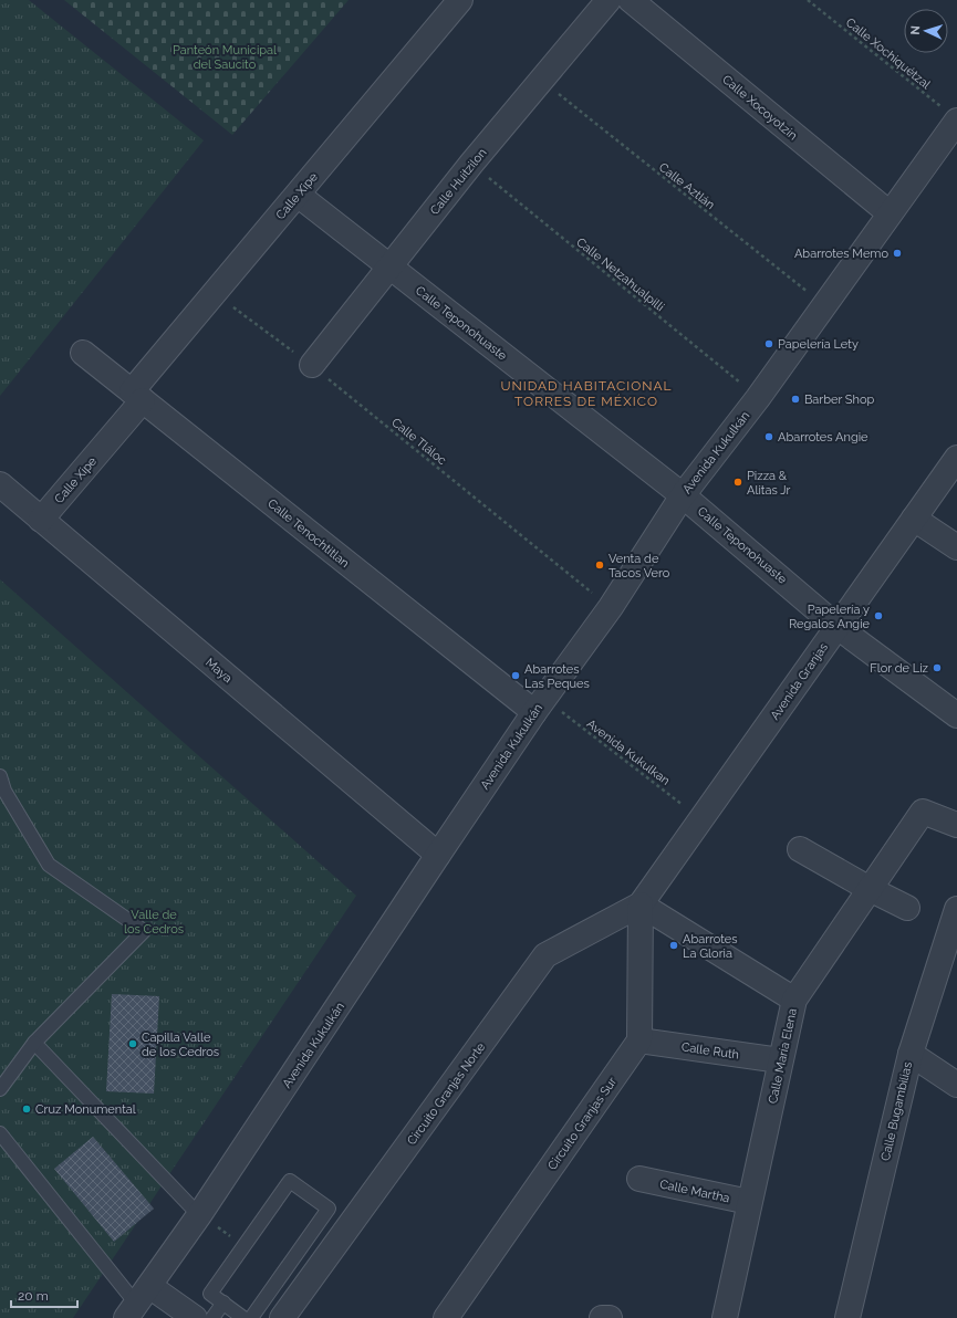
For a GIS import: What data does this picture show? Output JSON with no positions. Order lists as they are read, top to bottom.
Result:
{
  "streets": {
    "street": [
      "Calle Xocoyotzin",
      "Calle Huitzilon",
      "Calle Xipe",
      "Calle Teponohuaste",
      "Avenida Kukulkán",
      "Calle Tenochtitlan",
      "Maya",
      "Avenida Granjas",
      "Calle Ruth",
      "Calle María Elena",
      "Circuito Granjas Norte",
      "Calle Bugambilias",
      "Circuito Granjas Sur",
      "Calle Martha"
    ],
    "path": [
      "Calle Xochiquétzal",
      "Calle Aztlán",
      "Calle Netzahualpilli",
      "Calle Tláloc",
      "Avenida Kukulkan"
    ]
  },
  "crossings": [
    ["Calle Xochiquétzal", "Avenida Kukulkán"],
    ["Calle Xocoyotzin", "Avenida Kukulkán"],
    ["Calle Huitzilon", "Calle Aztlán"],
    ["Calle Huitzilon", "Calle Netzahualpilli"],
    ["Calle Huitzilon", "Calle Teponohuaste"],
    ["Calle Huitzilon", "Calle Tláloc"],
    ["Calle Aztlán", "Avenida Kukulkán"],
    ["Calle Xipe", "Calle Teponohuaste"],
    ["Calle Xipe", "Calle Tláloc"],
    ["Calle Xipe", "Calle Tenochtitlan"],
    ["Calle Xipe", "Maya"],
    ["Calle Netzahualpilli", "Avenida Kukulkán"],
    ["Calle Teponohuaste", "Avenida Kukulkán"],
    ["Calle Teponohuaste", "Avenida Granjas"],
    ["Calle Tláloc", "Avenida Kukulkán"],
    ["Avenida Kukulkán", "Calle Tenochtitlan"],
    ["Avenida Kukulkán", "Maya"],
    ["Avenida Kukulkán", "Avenida Kukulkan"],
    ["Calle Tenochtitlan", "Avenida Kukulkan"],
    ["Avenida Granjas", "Avenida Kukulkan"],
    ["Avenida Granjas", "Circuito Granjas Norte"],
    ["Calle Ruth", "Calle María Elena"],
    ["Calle Ruth", "Circuito Granjas Sur"],
    ["Calle María Elena", "Calle Martha"]
  ],
  "districts": ["UNIDAD HABITACIONAL TORRES DE MÉXICO"],
  "parks": ["Panteón Municipal del Saucito", "Valle de los Cedros"],
  "places": [
    "Abarrotes Memo",
    "Papelería Lety",
    "Barber Shop",
    "Abarrotes Angie",
    "Pizza & Alitas Jr",
    "Venta de Tacos Vero",
    "Papelería y Regalos Angie",
    "Flor de Liz",
    "Abarrotes Las Peques",
    "Abarrotes La Gloria",
    "Capilla Valle de los Cedros",
    "Cruz Monumental"
  ],
  "scale_bar": "20 m",
  "north": "left"
}
